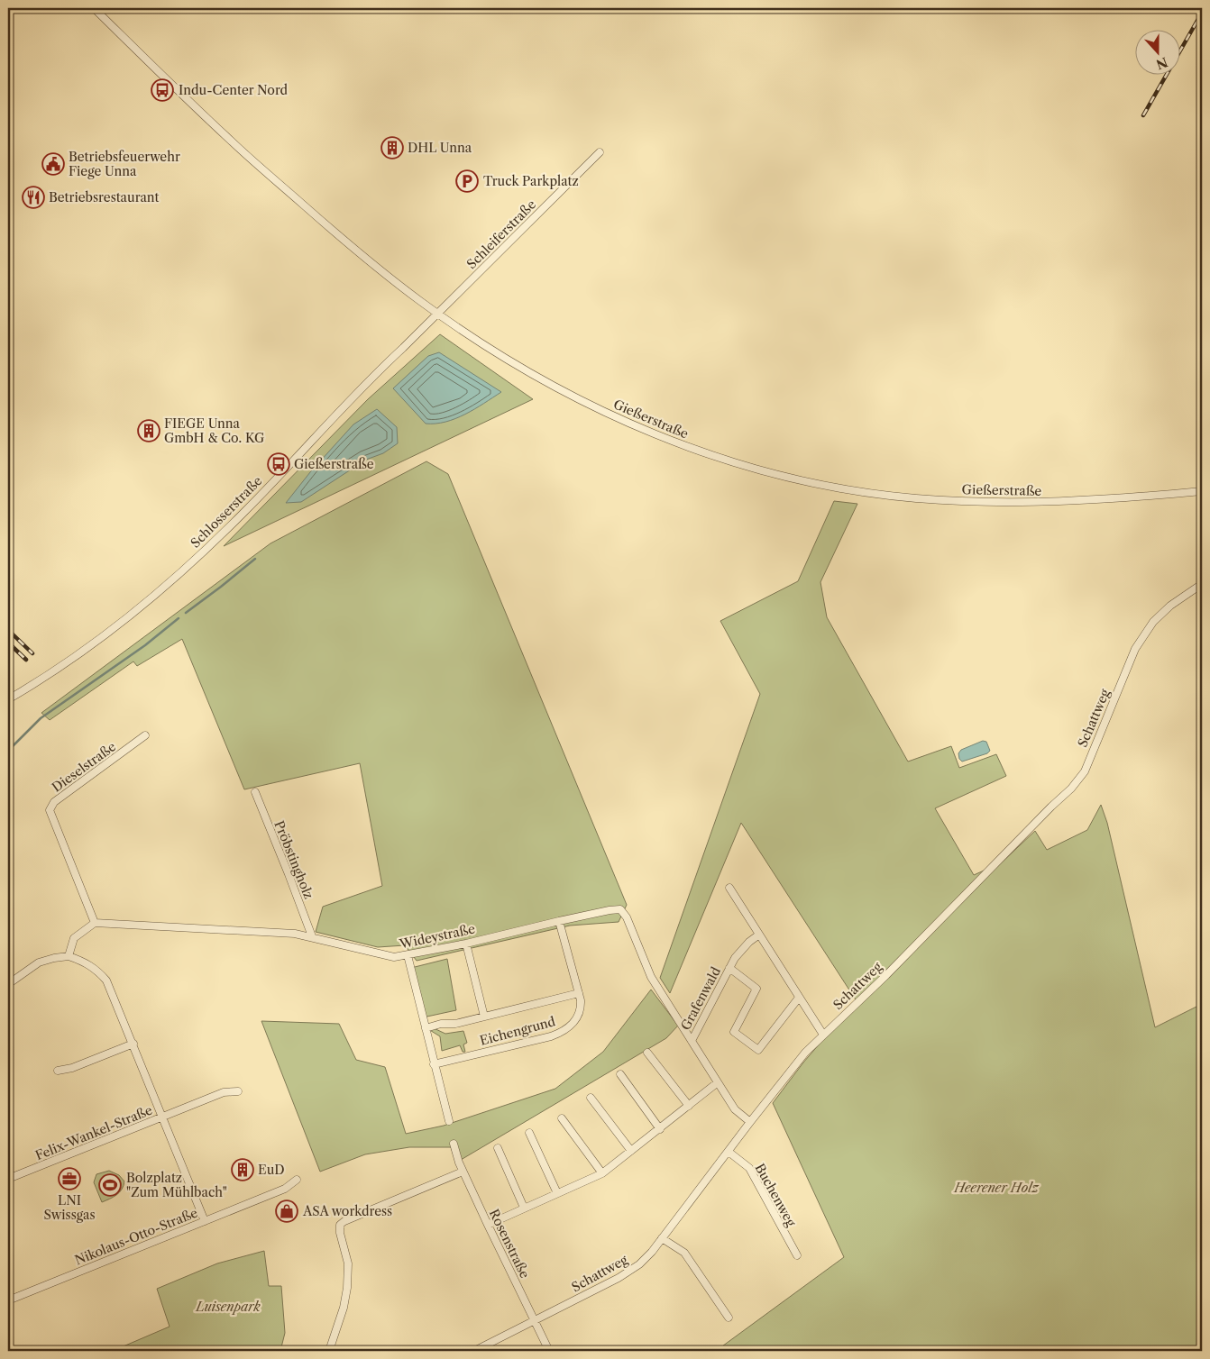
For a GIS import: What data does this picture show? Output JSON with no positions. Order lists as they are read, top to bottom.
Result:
{
  "streets": {
    "street": [
      "Schleiferstraße",
      "Gießerstraße",
      "Schlosserstraße",
      "Schattweg",
      "Dieselstraße",
      "Pröbstingholz",
      "Wideystraße",
      "Grafenwald",
      "Eichengrund",
      "Felix-Wankel-Straße",
      "Buchenweg",
      "Nikolaus-Otto-Straße",
      "Rosenstraße"
    ]
  },
  "crossings": [
    ["Schleiferstraße", "Gießerstraße"],
    ["Schleiferstraße", "Schlosserstraße"],
    ["Gießerstraße", "Schlosserstraße"],
    ["Schattweg", "Wideystraße"],
    ["Schattweg", "Buchenweg"],
    ["Schattweg", "Rosenstraße"],
    ["Dieselstraße", "Wideystraße"],
    ["Pröbstingholz", "Wideystraße"],
    ["Wideystraße", "Grafenwald"],
    ["Wideystraße", "Eichengrund"],
    ["Felix-Wankel-Straße", "Nikolaus-Otto-Straße"]
  ],
  "parks": ["Heerener Holz", "Luisenpark"],
  "places": {
    "bus stop": ["Indu-Center Nord", "Gießerstraße"],
    "building": ["DHL Unna", "FIEGE Unna GmbH & Co. KG", "EuD"],
    "public building": ["Betriebsfeuerwehr Fiege Unna"],
    "parking": ["Truck Parkplatz"],
    "restaurant": ["Betriebsrestaurant"],
    "office": ["LNI Swissgas"],
    "sports": ["Bolzplatz \"Zum Mühlbach\""],
    "shop": ["ASA workdress"]
  },
  "north": "bottom"
}
